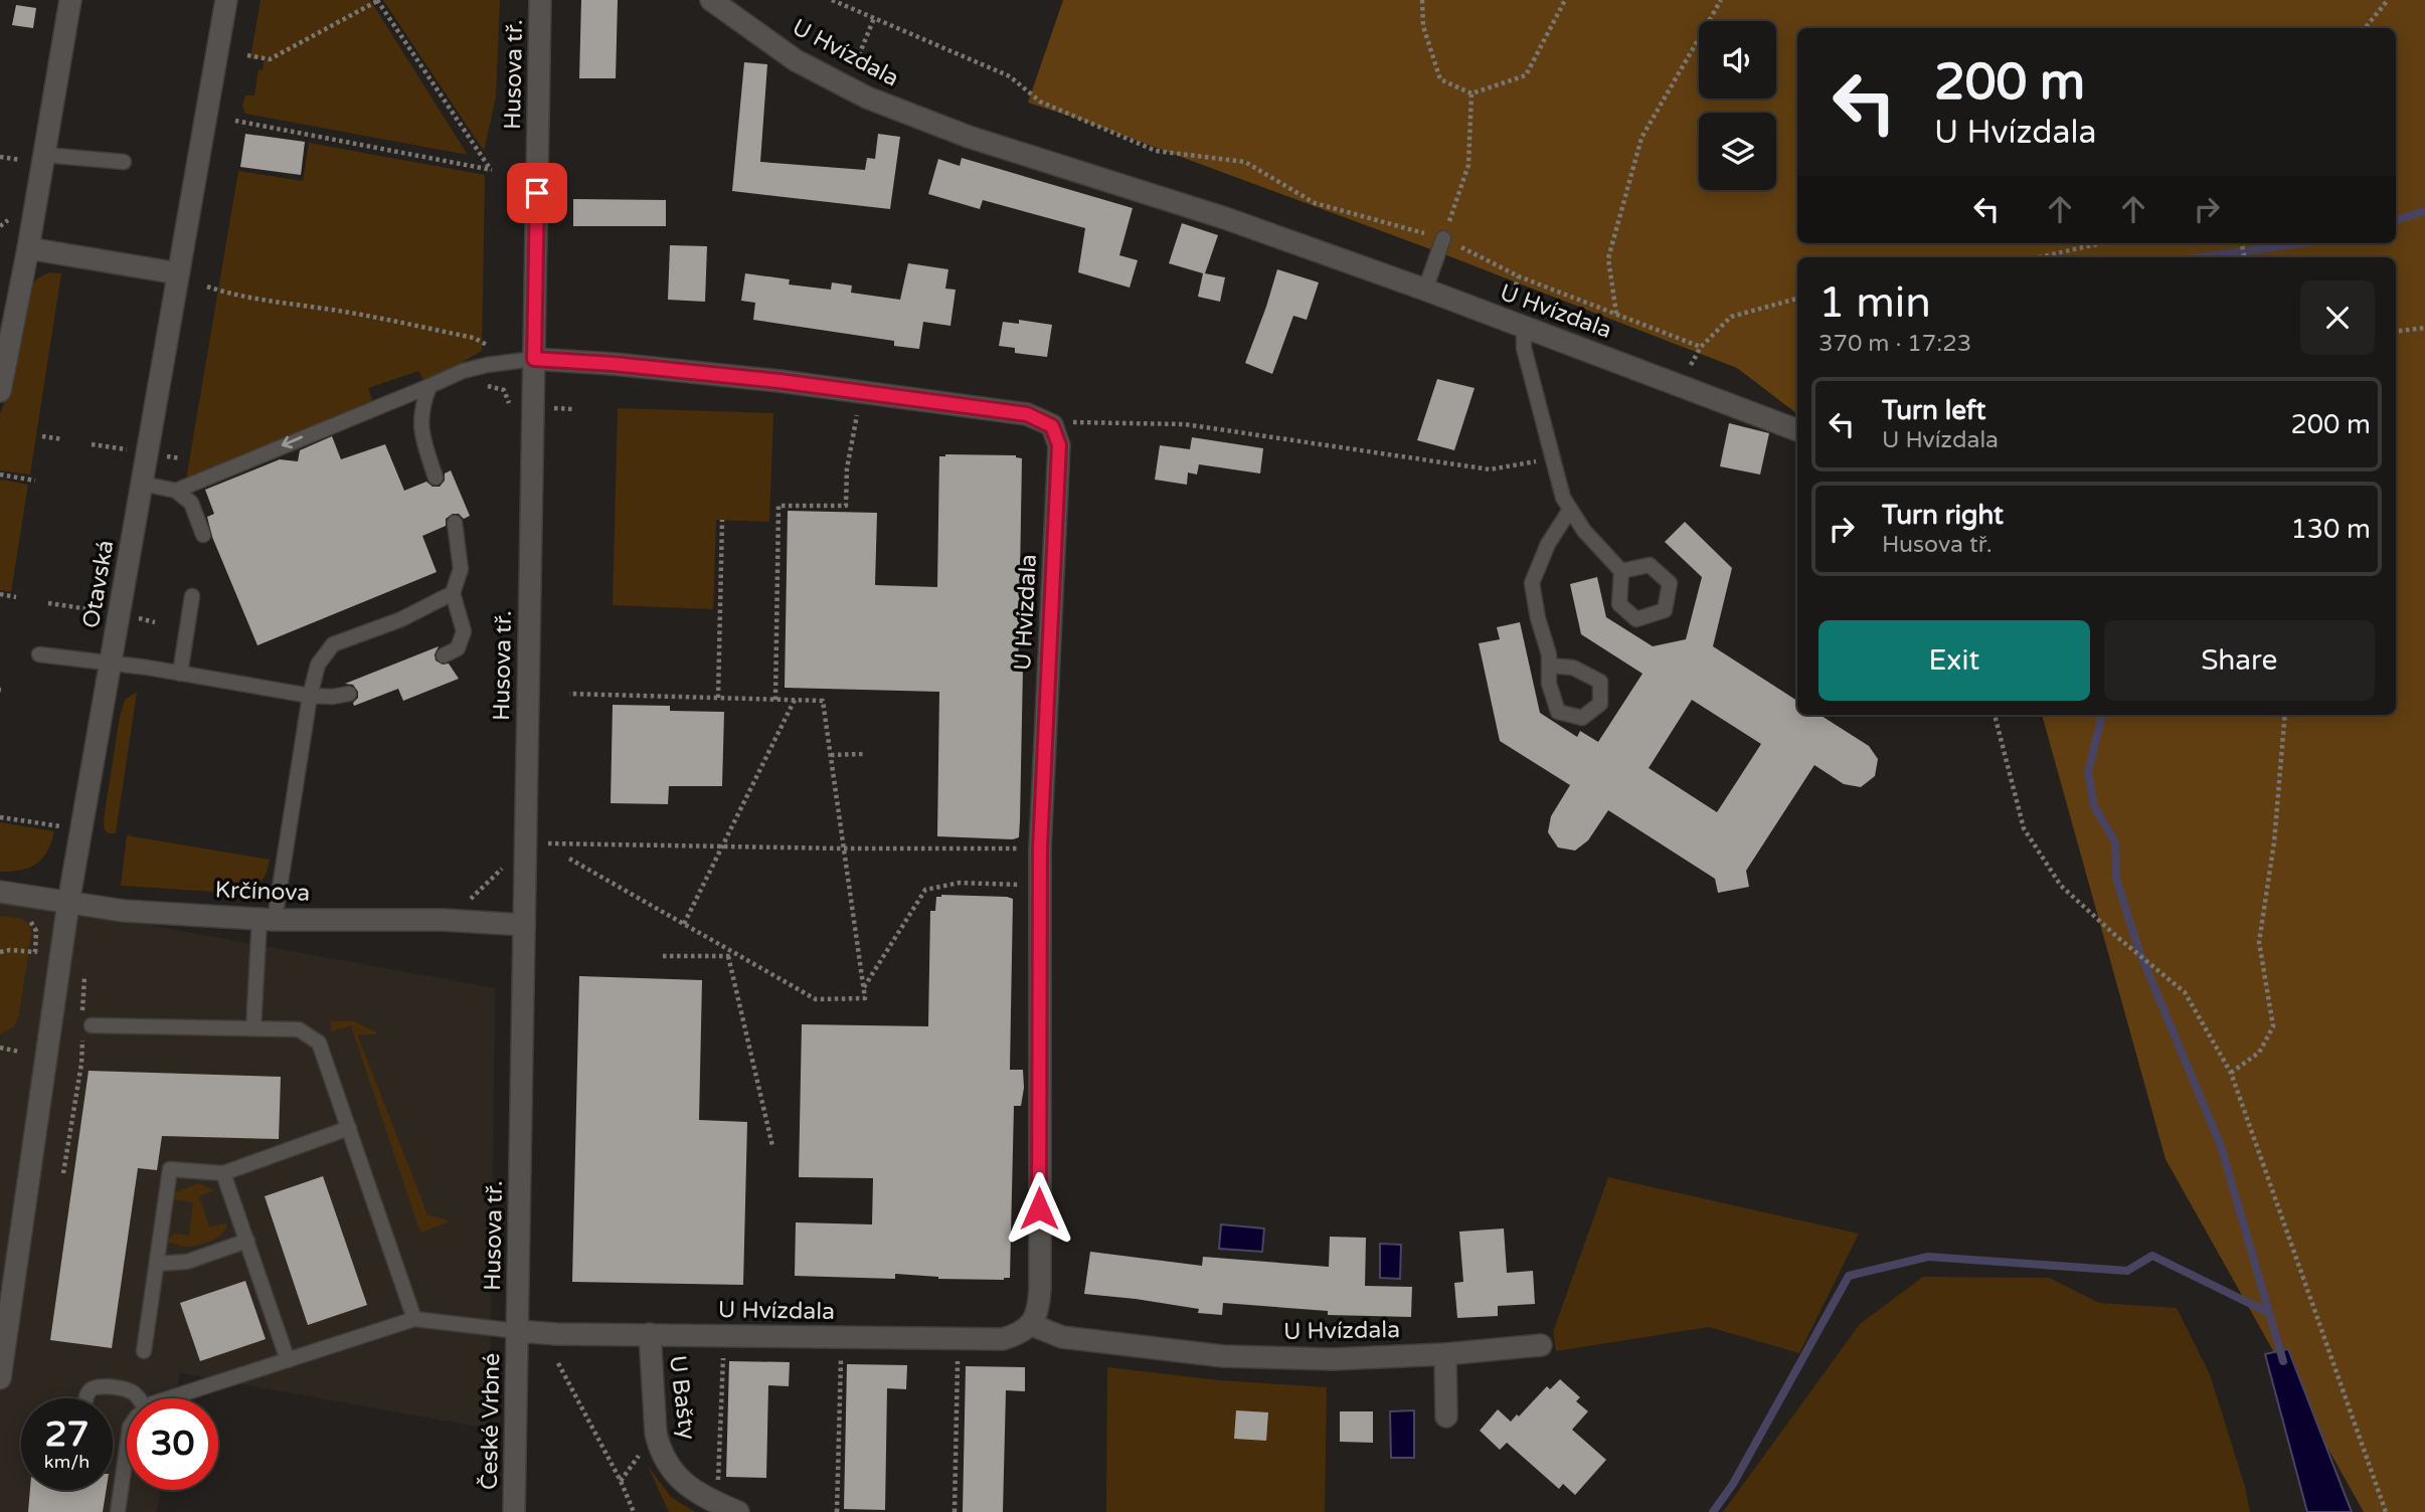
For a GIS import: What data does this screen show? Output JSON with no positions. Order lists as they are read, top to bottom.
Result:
{
  "streets": {
    "street": [
      "U Hvízdala",
      "Husova tř.",
      "Otavská",
      "Krčínova",
      "U Bašty",
      "České Vrbné"
    ]
  },
  "crossings": [
    ["U Hvízdala", "Husova tř."],
    ["U Hvízdala", "U Bašty"],
    ["U Hvízdala", "České Vrbné"],
    ["Husova tř.", "Krčínova"],
    ["Husova tř.", "České Vrbné"],
    ["Otavská", "Krčínova"]
  ],
  "page": {
    "turn": ["200 m", "U Hvízdala"],
    "heading": ["1 min", "370 m · 17:23"],
    "list": [
      {
        "name": "Turn left",
        "note": "U Hvízdala",
        "value": "200 m"
      },
      {
        "name": "Turn right",
        "note": "Husova tř.",
        "value": "130 m"
      }
    ],
    "buttons": ["Exit", "Share"],
    "speed": "27 km/h",
    "limit": "30"
  }
}
